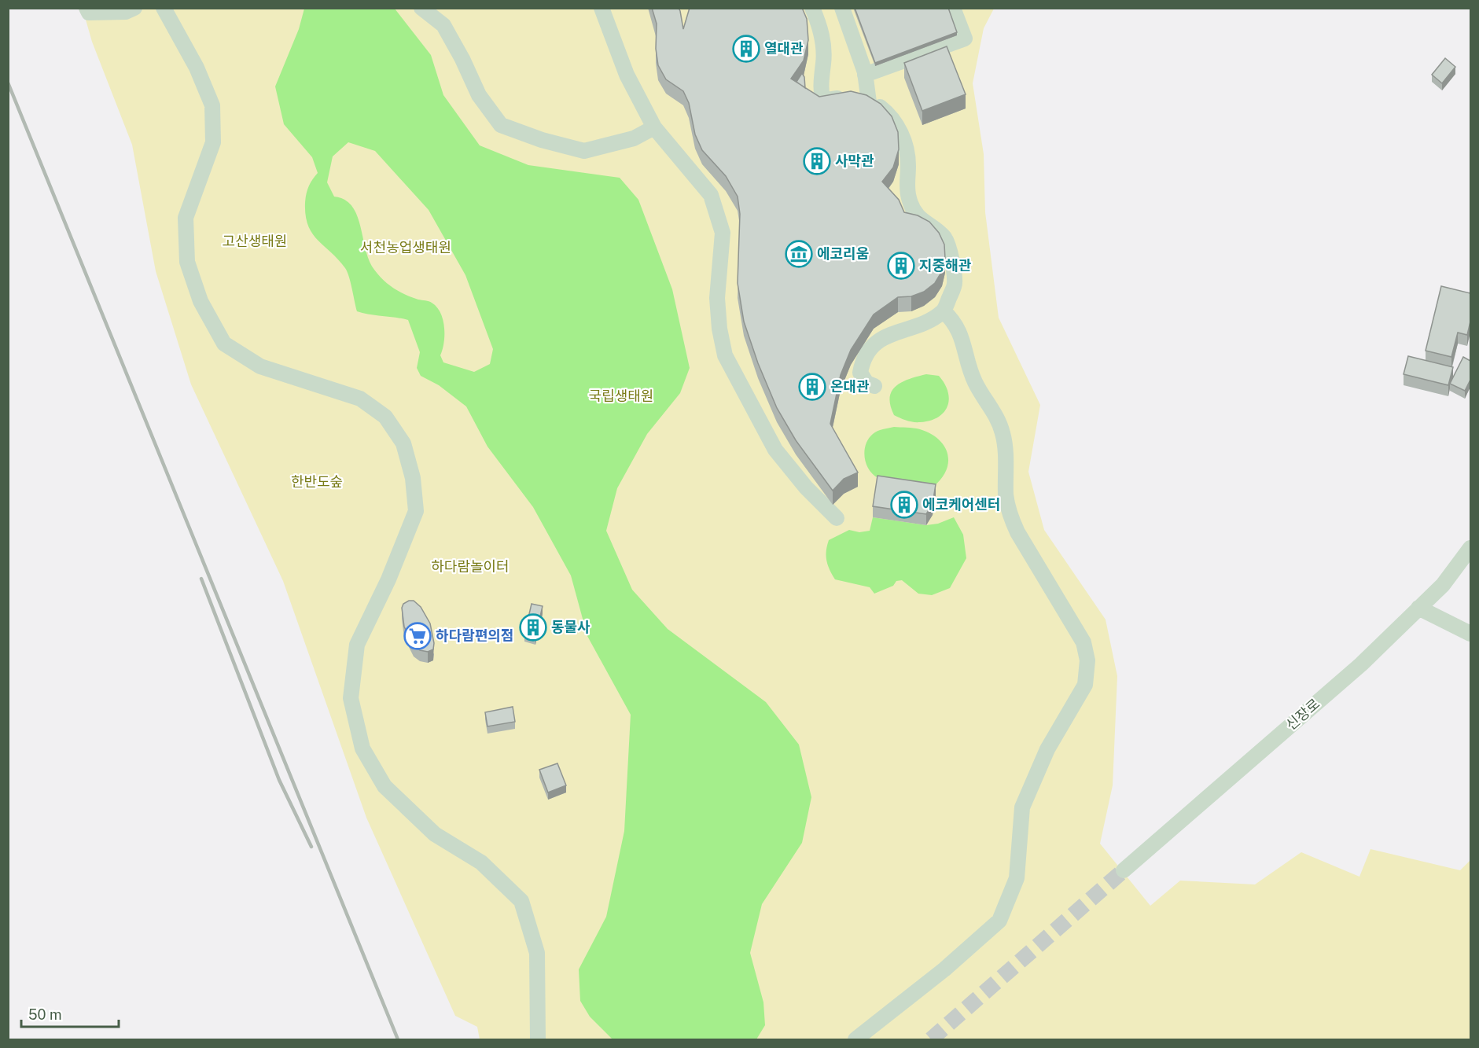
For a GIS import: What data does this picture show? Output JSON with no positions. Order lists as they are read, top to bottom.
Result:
{
  "streets": {
    "street": ["신장로"]
  },
  "parks": [
    "고산생태원",
    "서천농업생태원",
    "국립생태원",
    "한반도숲",
    "하다람놀이터"
  ],
  "places": {
    "building": [
      "열대관",
      "사막관",
      "지중해관",
      "온대관",
      "에코케어센터",
      "동물사"
    ],
    "museum": ["에코리움"],
    "supermarket": ["하다람편의점"]
  },
  "scale_bar": "50 m"
}
